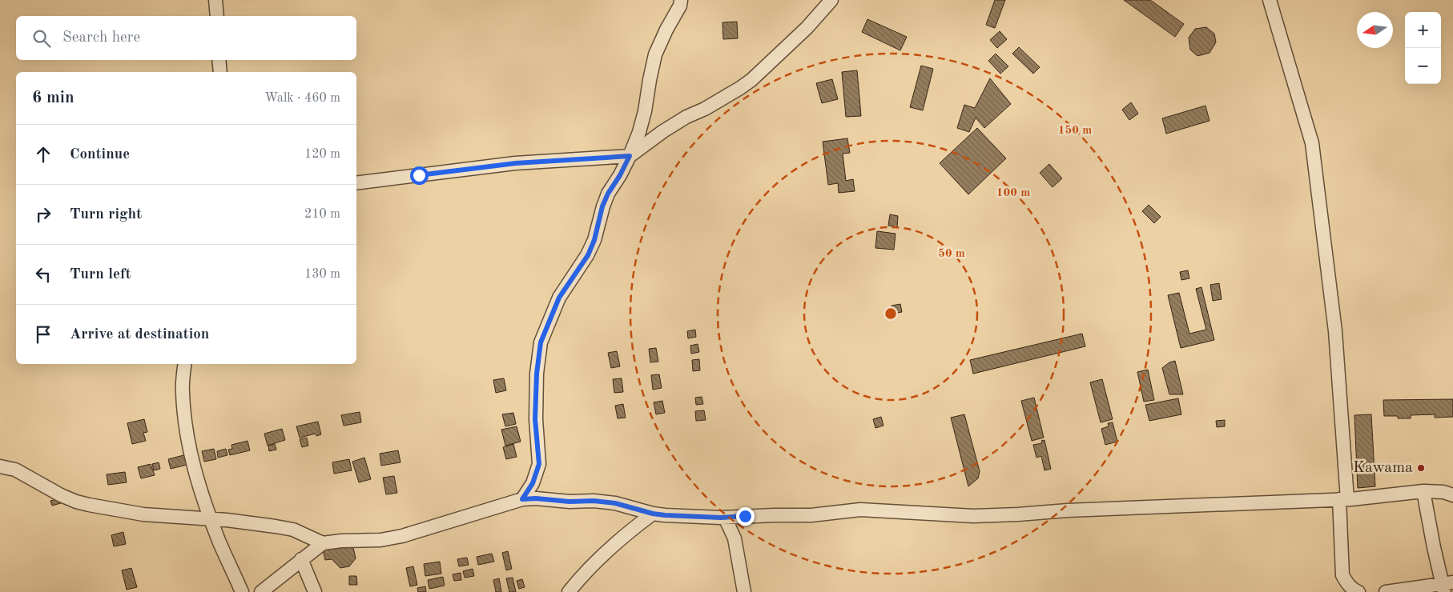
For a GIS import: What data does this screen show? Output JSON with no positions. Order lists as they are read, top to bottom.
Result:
{
  "places": ["Kawama"],
  "north": "left",
  "page": {
    "map_buttons": ["+", "−"],
    "search": "Search here",
    "heading": ["6 min", "Walk · 460 m"],
    "list": [
      ["Continue", "120 m"],
      ["Turn right", "210 m"],
      ["Turn left", "130 m"],
      "Arrive at destination"
    ]
  },
  "rings": ["150 m", "100 m", "50 m"]
}
